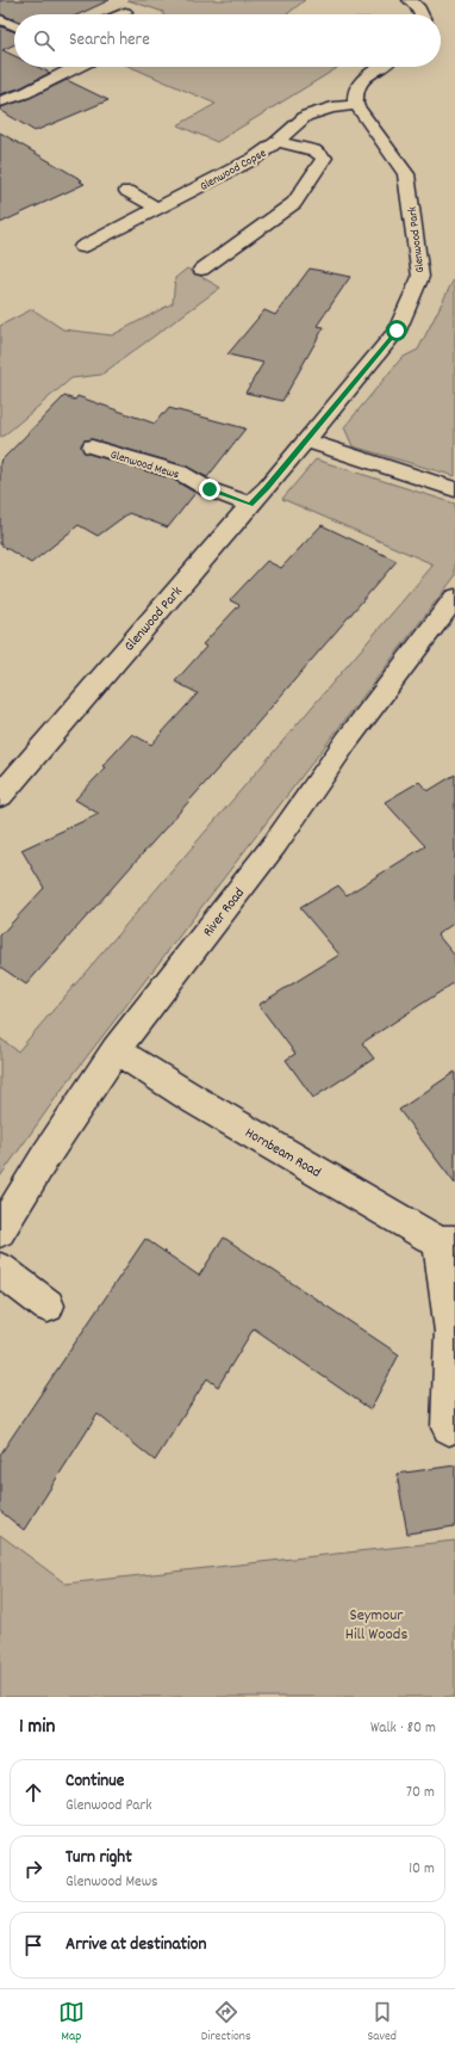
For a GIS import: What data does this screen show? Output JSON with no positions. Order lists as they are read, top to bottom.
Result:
{
  "streets": {
    "street": [
      "Glenwood Copse",
      "Glenwood Park",
      "Glenwood Mews",
      "River Road",
      "Hornbeam Road"
    ]
  },
  "crossings": [
    ["Glenwood Copse", "Glenwood Park"],
    ["Glenwood Park", "Glenwood Mews"],
    ["River Road", "Hornbeam Road"]
  ],
  "parks": ["Seymour Hill Woods"],
  "page": {
    "search": "Search here",
    "heading": ["1 min", "Walk · 80 m"],
    "list": [
      ["Continue", "Glenwood Park", "70 m"],
      ["Turn right", "Glenwood Mews", "10 m"],
      "Arrive at destination"
    ],
    "nav": ["Map", "Directions", "Saved"]
  }
}
